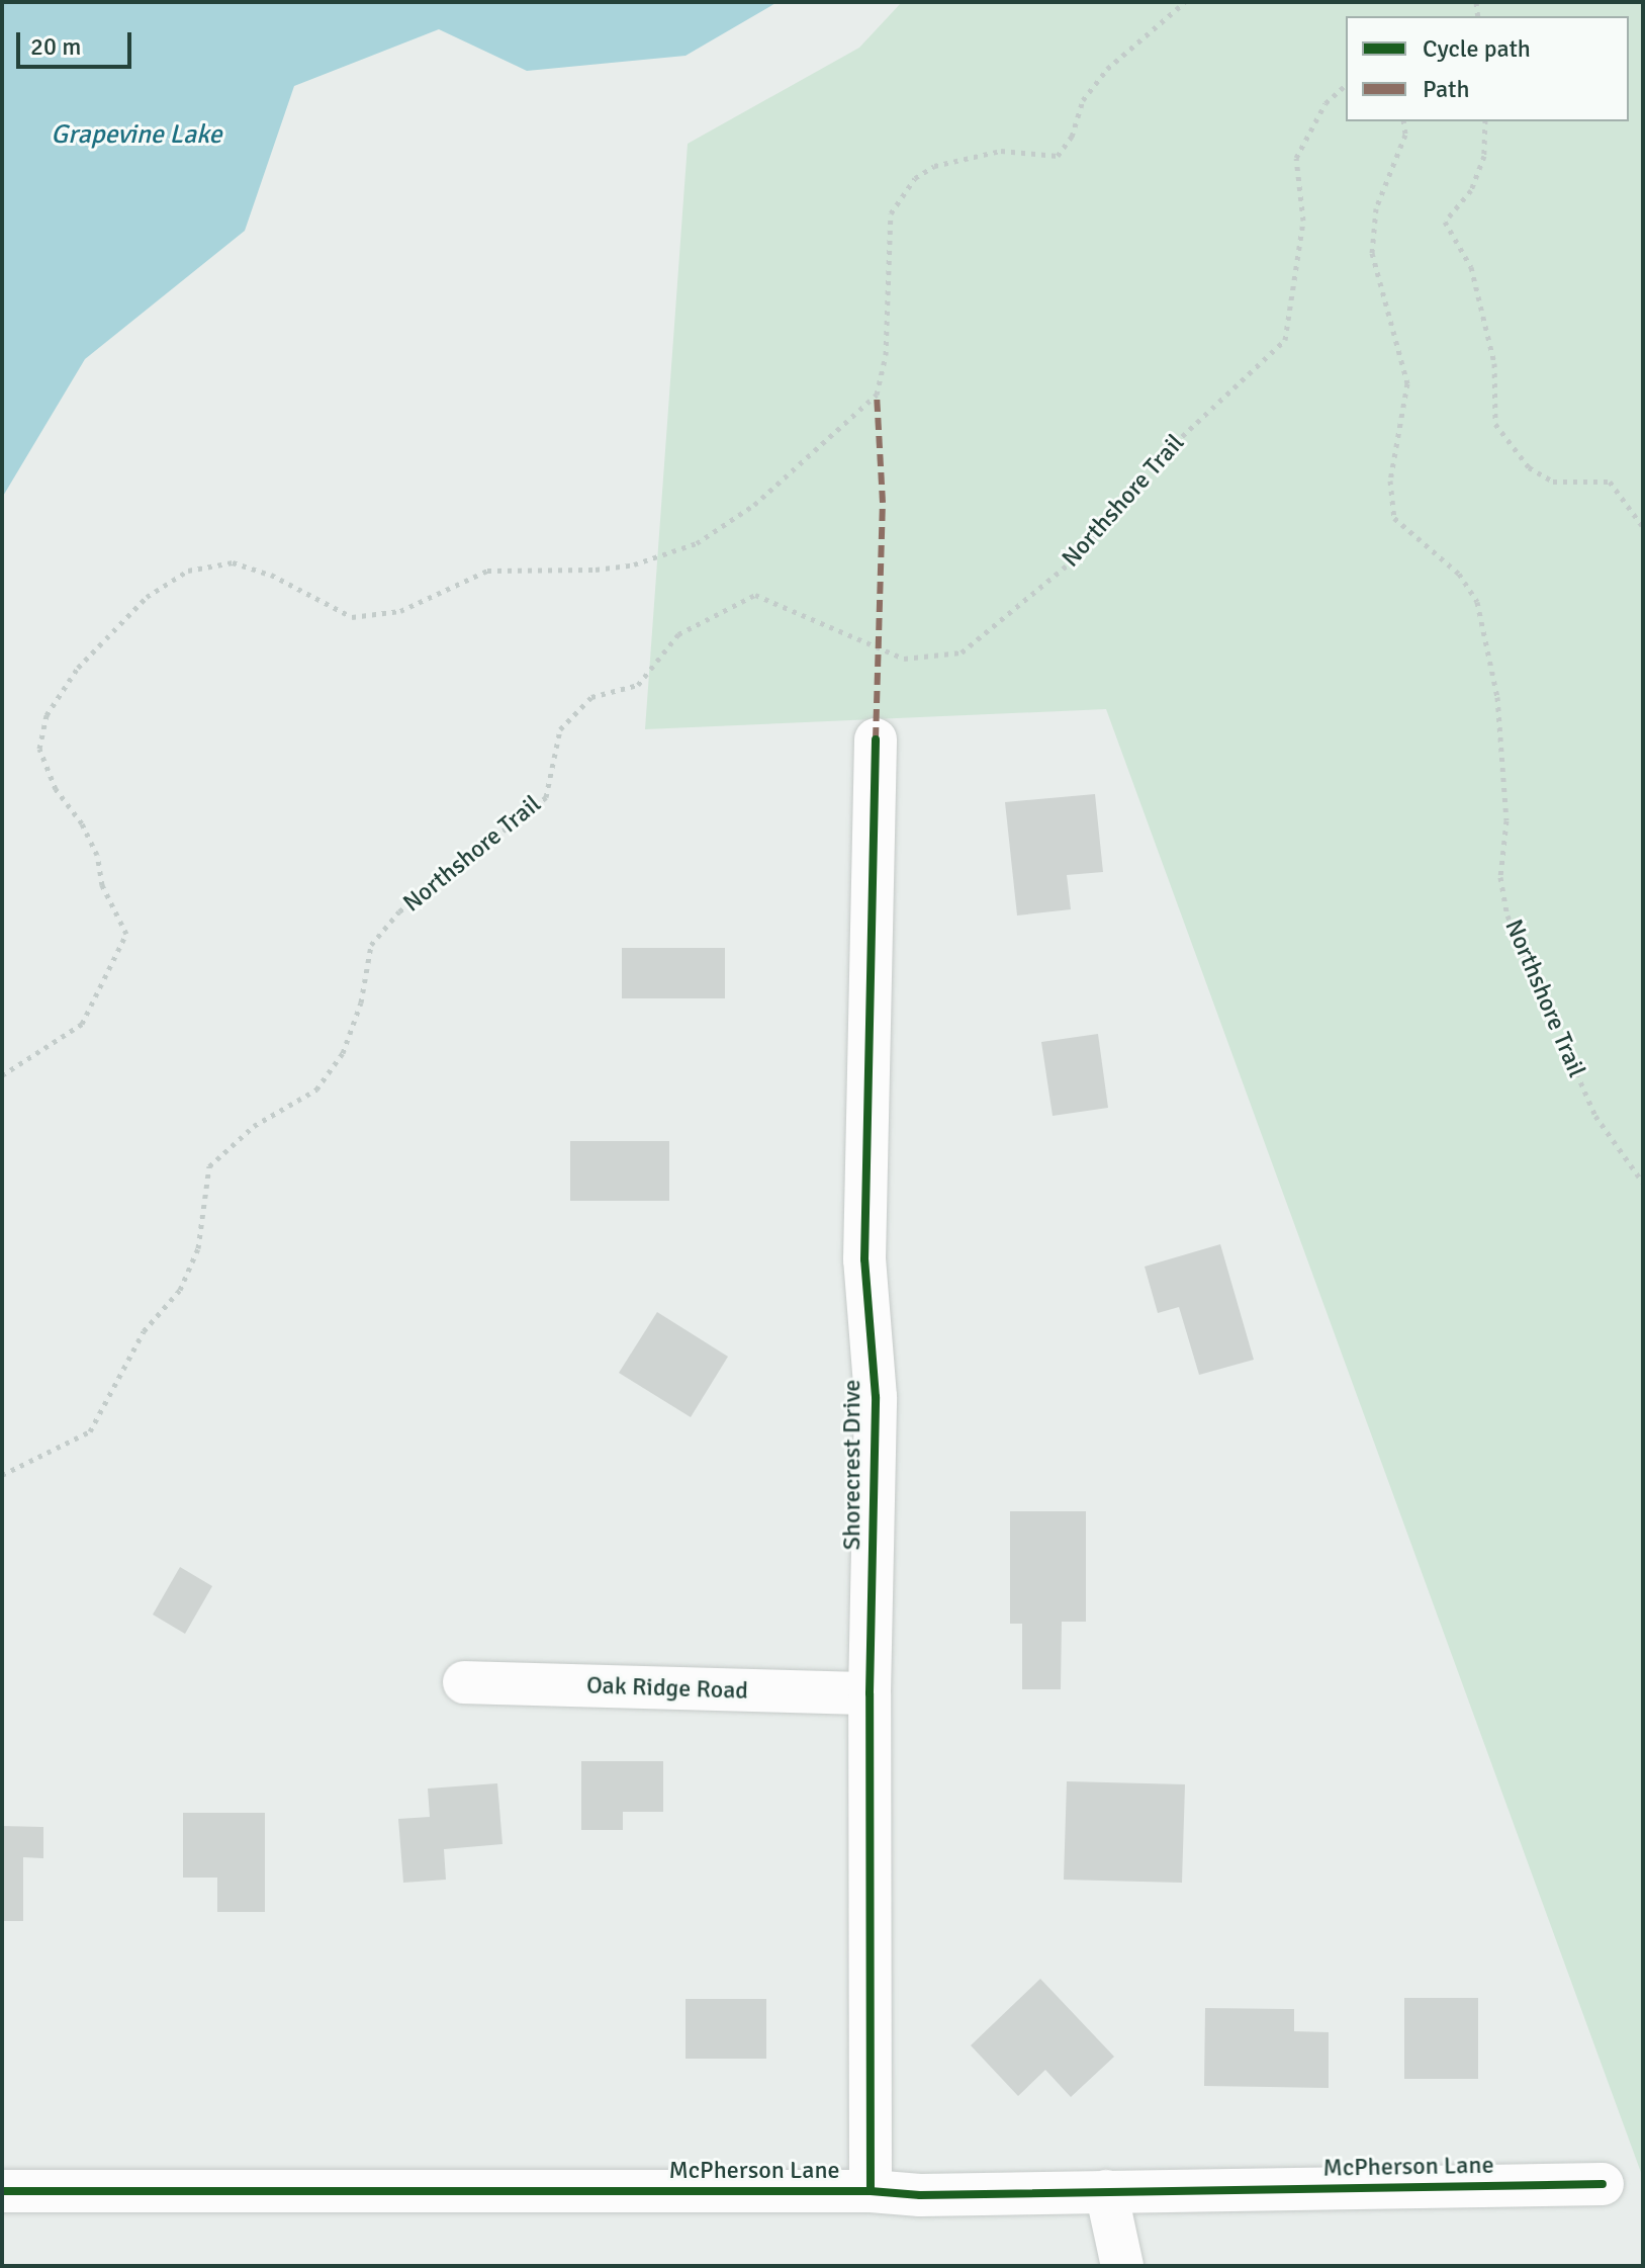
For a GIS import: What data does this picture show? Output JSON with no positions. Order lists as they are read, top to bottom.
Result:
{
  "streets": {
    "street": ["Shorecrest Drive", "Oak Ridge Road", "McPherson Lane"],
    "path": ["Northshore Trail"]
  },
  "crossings": [
    ["Shorecrest Drive", "Oak Ridge Road"],
    ["Shorecrest Drive", "McPherson Lane"]
  ],
  "water": ["Grapevine Lake"],
  "legend": ["Cycle path", "Path"],
  "scale_bar": "20 m"
}
